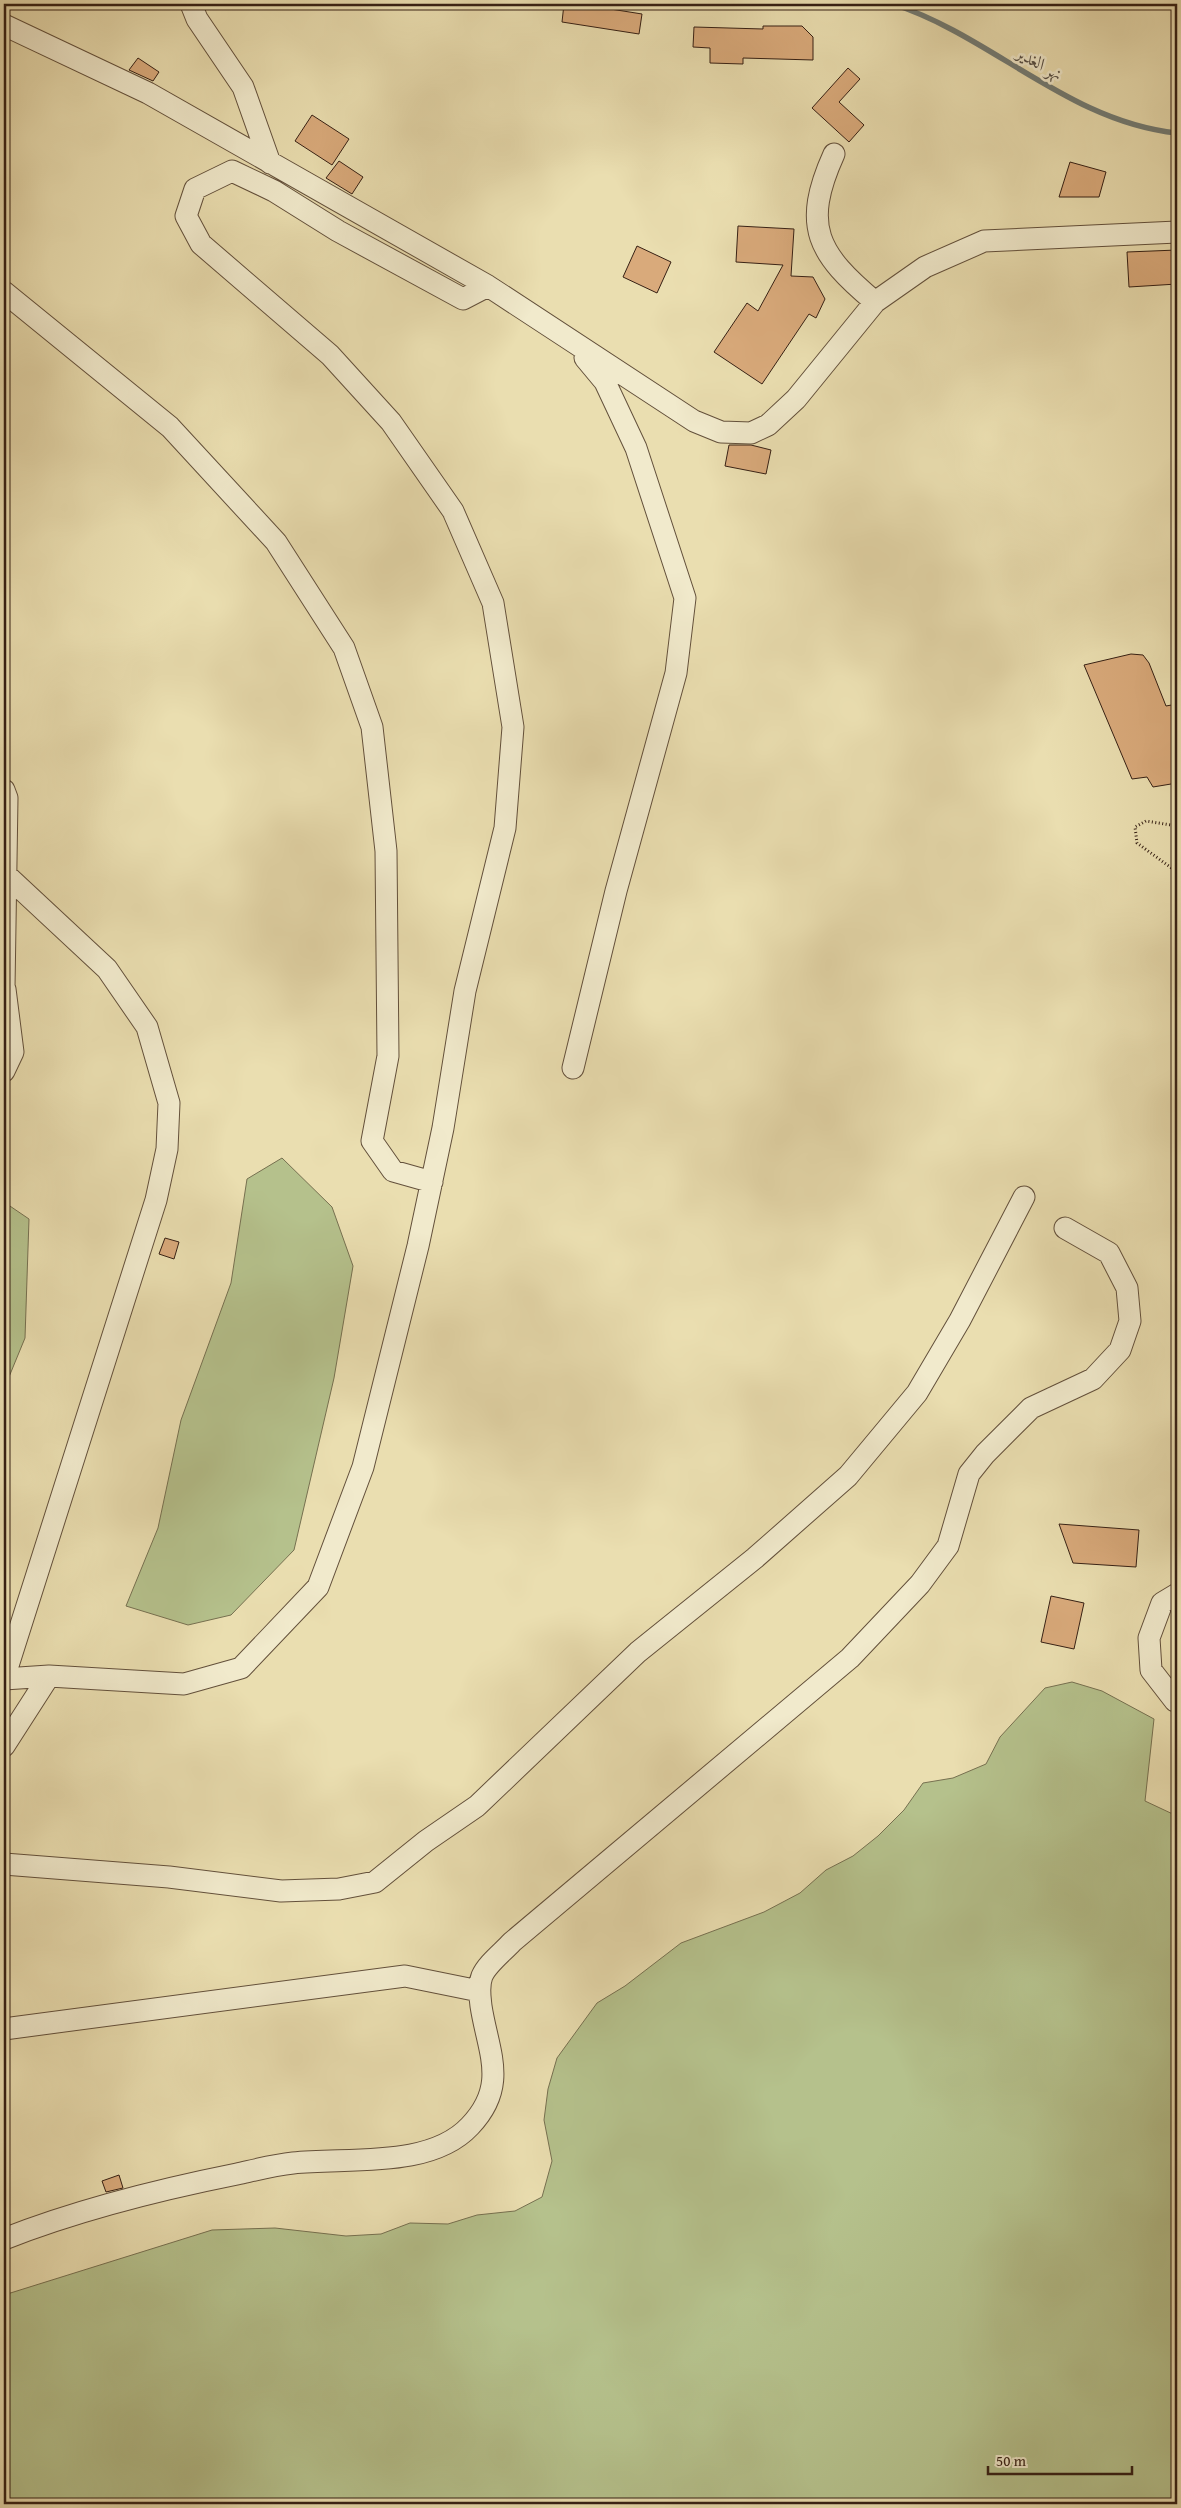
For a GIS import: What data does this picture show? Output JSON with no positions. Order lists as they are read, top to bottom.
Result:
{
  "water": ["نهر الغدير"],
  "scale_bar": "50 m"
}
